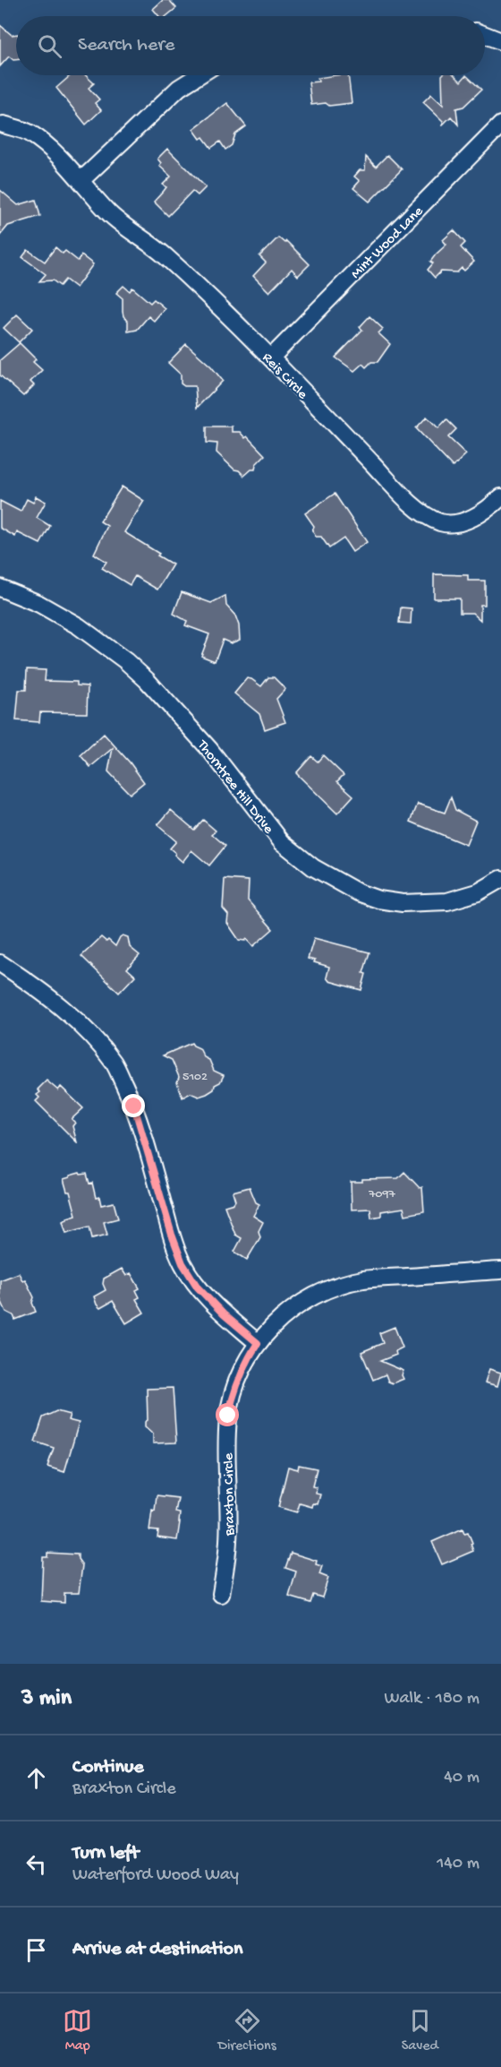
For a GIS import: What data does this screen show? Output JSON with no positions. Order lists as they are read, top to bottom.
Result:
{
  "streets": {
    "street": [
      "Mint Wood Lane",
      "Reis Circle",
      "Thorntree Hill Drive",
      "Braxton Circle"
    ]
  },
  "crossings": [
    ["Mint Wood Lane", "Reis Circle"]
  ],
  "house_numbers": ["5102", "7097"],
  "page": {
    "search": "Search here",
    "heading": ["3 min", "Walk · 180 m"],
    "list": [
      ["Continue", "Braxton Circle", "40 m"],
      ["Turn left", "Waterford Wood Way", "140 m"],
      "Arrive at destination"
    ],
    "nav": ["Map", "Directions", "Saved"]
  }
}
